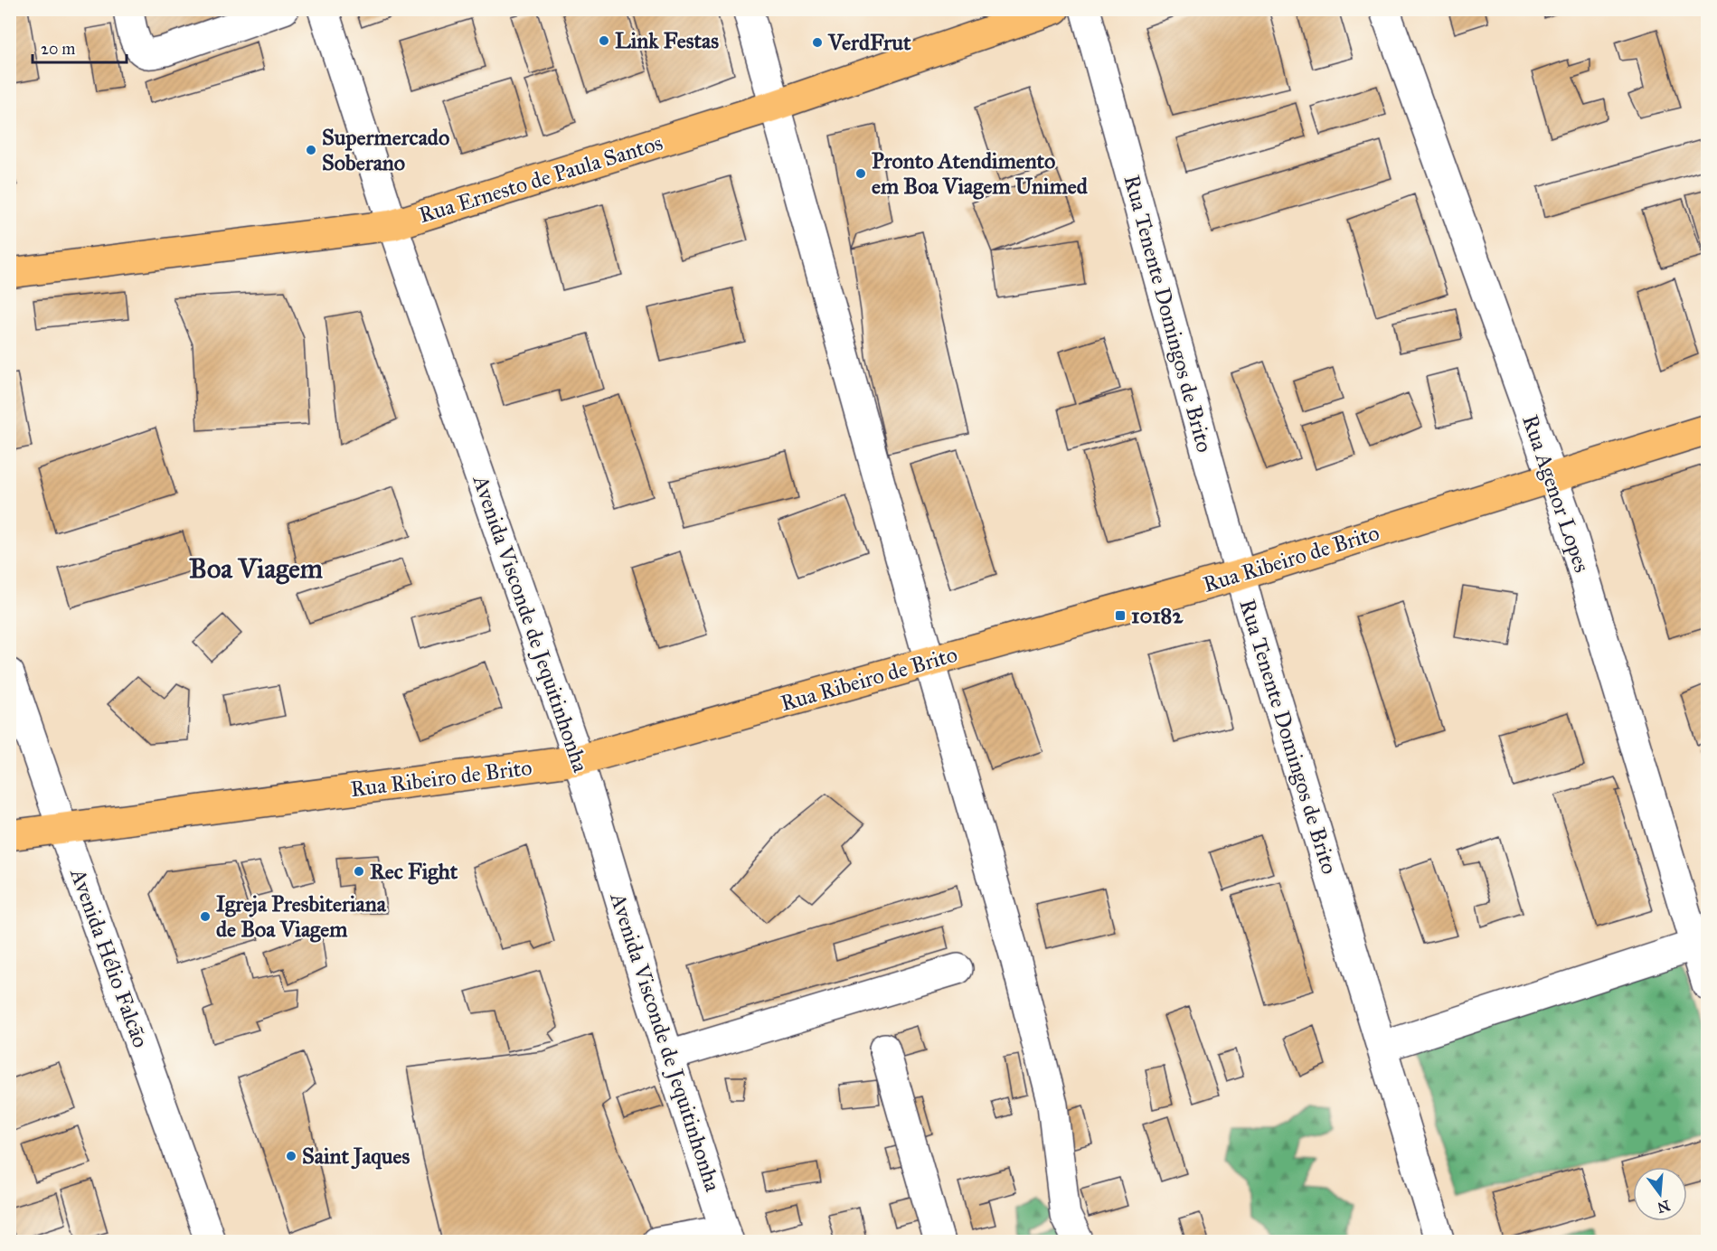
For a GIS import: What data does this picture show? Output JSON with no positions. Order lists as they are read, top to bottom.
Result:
{
  "streets": {
    "main road": ["Rua Ernesto de Paula Santos", "Rua Ribeiro de Brito"],
    "street": [
      "Rua Tenente Domingos de Brito",
      "Rua Agenor Lopes",
      "Avenida Visconde de Jequitinhonha",
      "Avenida Hélio Falcão"
    ]
  },
  "crossings": [
    ["Rua Ernesto de Paula Santos", "Avenida Visconde de Jequitinhonha"],
    ["Rua Tenente Domingos de Brito", "Rua Ribeiro de Brito"],
    ["Rua Agenor Lopes", "Rua Ribeiro de Brito"],
    ["Rua Ribeiro de Brito", "Avenida Visconde de Jequitinhonha"],
    ["Rua Ribeiro de Brito", "Avenida Hélio Falcão"]
  ],
  "districts": ["Boa Viagem"],
  "places": {
    "other": [
      "Link Festas",
      "VerdFrut",
      "Supermercado Soberano",
      "Pronto Atendimento em Boa Viagem Unimed",
      "Rec Fight",
      "Igreja Presbiteriana de Boa Viagem",
      "Saint Jaques"
    ],
    "transit": ["10182"]
  },
  "scale_bar": "20 m",
  "north": "bottom"
}
